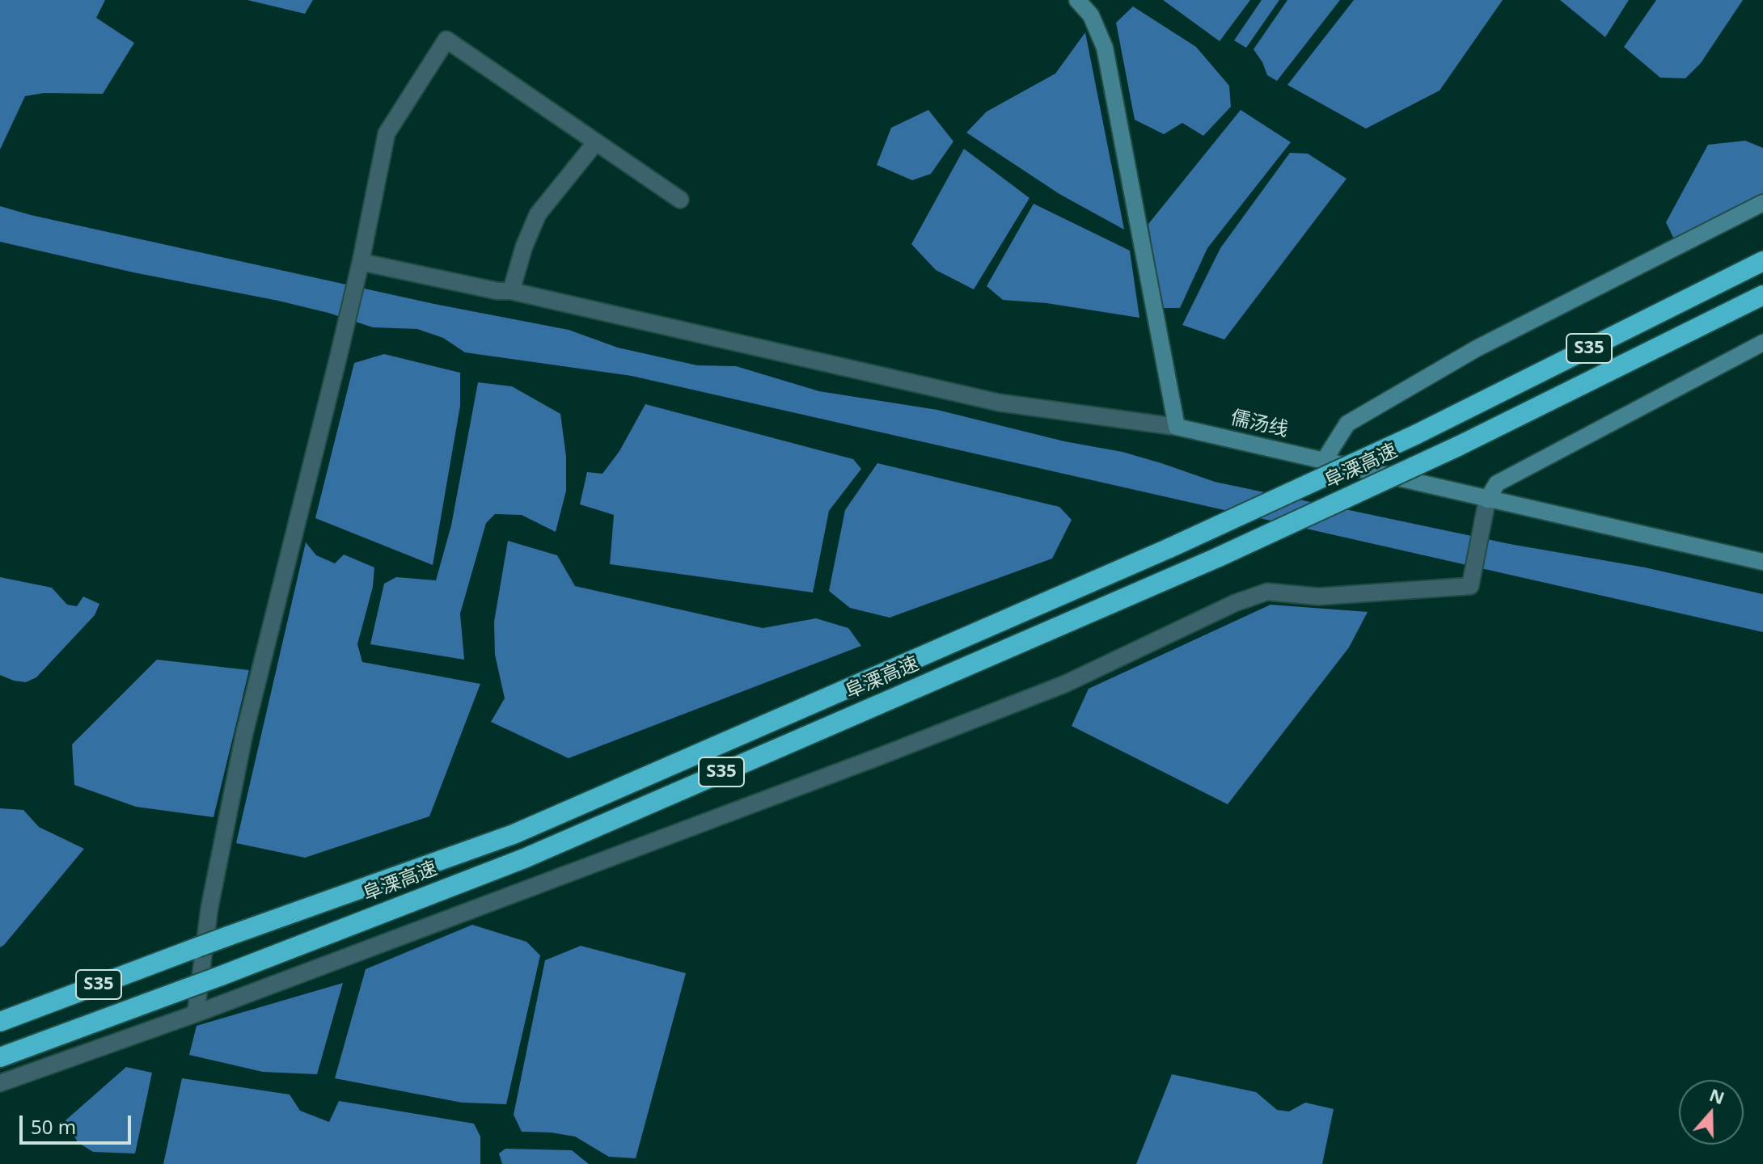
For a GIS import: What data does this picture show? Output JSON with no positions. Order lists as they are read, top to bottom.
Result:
{
  "streets": {
    "highway": ["S35", "阜溧高速"],
    "street": ["儒汤线"]
  },
  "scale_bar": "50 m",
  "north": "top"
}
